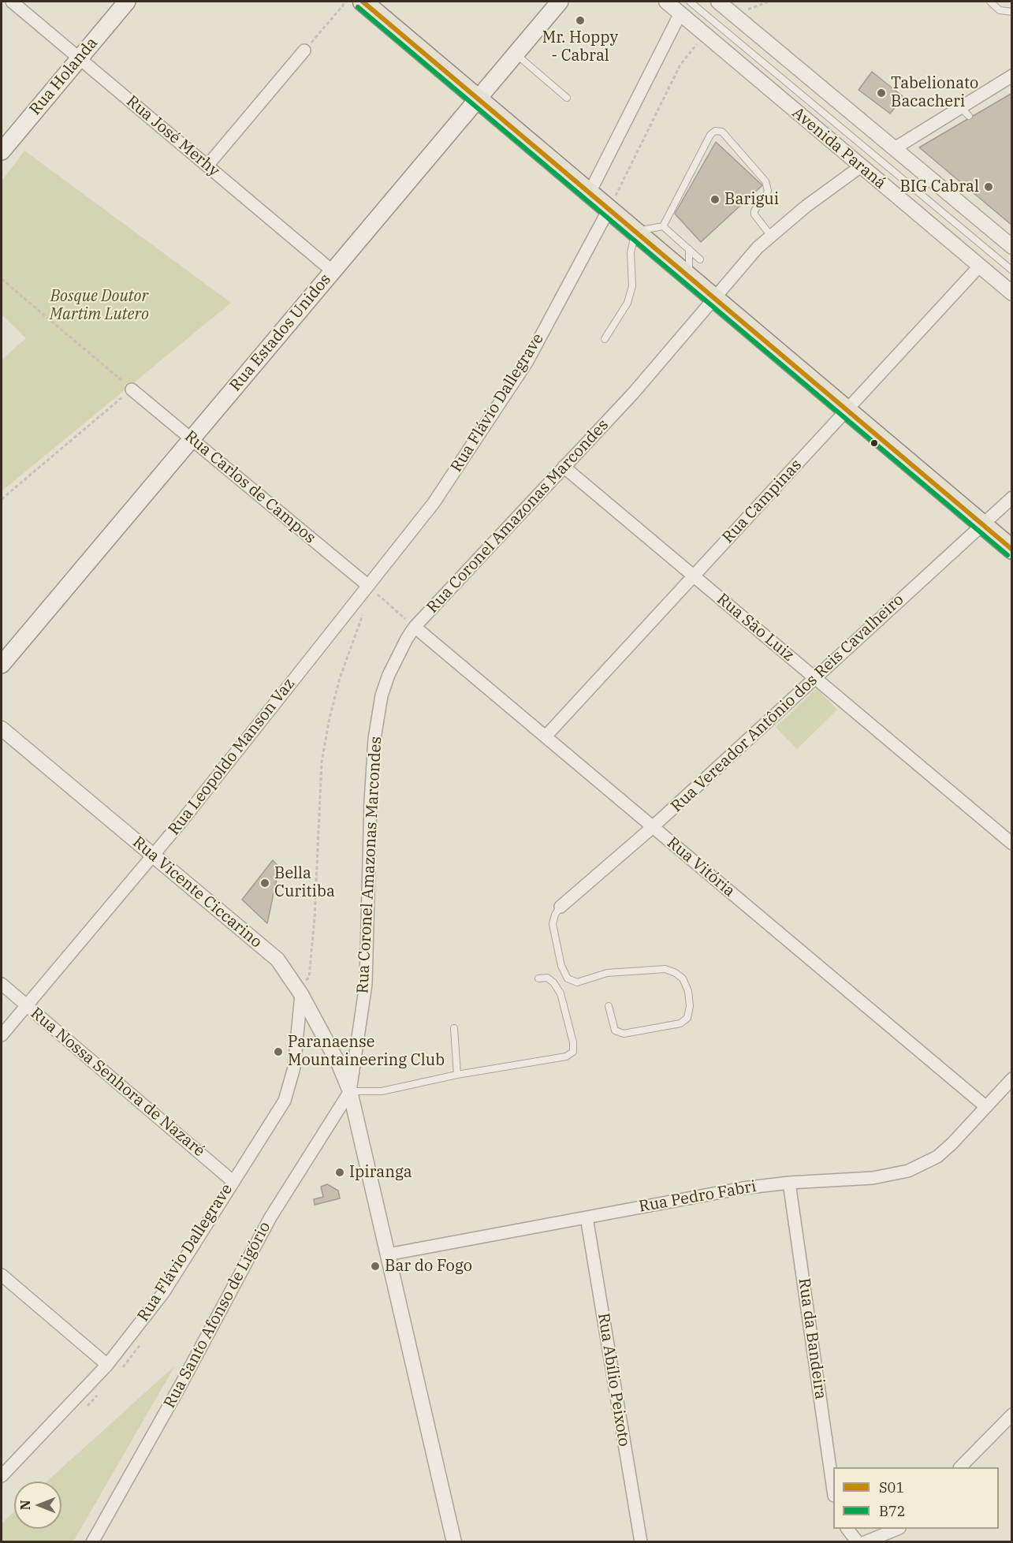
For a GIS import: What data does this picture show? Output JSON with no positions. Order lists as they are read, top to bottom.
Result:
{
  "streets": {
    "main road": ["Rua Holanda", "Rua Estados Unidos"],
    "street": [
      "Rua José Merhy",
      "Avenida Paraná",
      "Rua Flávio Dallegrave",
      "Rua Carlos de Campos",
      "Rua Campinas",
      "Rua Coronel Amazonas Marcondes",
      "Rua São Luiz",
      "Rua Vereador Antônio dos Reis Cavalheiro",
      "Rua Leopoldo Manson Vaz",
      "Rua Vitória",
      "Rua Vicente Ciccarino",
      "Rua Nossa Senhora de Nazaré",
      "Rua Pedro Fabri",
      "Rua Santo Afonso de Ligório",
      "Rua da Bandeira",
      "Rua Abílio Peixoto"
    ]
  },
  "crossings": [
    ["Rua Holanda", "Rua José Merhy"],
    ["Rua José Merhy", "Rua Estados Unidos"],
    ["Avenida Paraná", "Rua Campinas"],
    ["Avenida Paraná", "Rua Coronel Amazonas Marcondes"],
    ["Rua Estados Unidos", "Rua Carlos de Campos"],
    ["Rua Flávio Dallegrave", "Rua Carlos de Campos"],
    ["Rua Flávio Dallegrave", "Rua Leopoldo Manson Vaz"],
    ["Rua Flávio Dallegrave", "Rua Vicente Ciccarino"],
    ["Rua Flávio Dallegrave", "Rua Nossa Senhora de Nazaré"],
    ["Rua Carlos de Campos", "Rua Leopoldo Manson Vaz"],
    ["Rua Campinas", "Rua São Luiz"],
    ["Rua Campinas", "Rua Vitória"],
    ["Rua Coronel Amazonas Marcondes", "Rua São Luiz"],
    ["Rua Coronel Amazonas Marcondes", "Rua Vitória"],
    ["Rua Coronel Amazonas Marcondes", "Rua Vicente Ciccarino"],
    ["Rua Coronel Amazonas Marcondes", "Rua Pedro Fabri"],
    ["Rua Coronel Amazonas Marcondes", "Rua Santo Afonso de Ligório"],
    ["Rua São Luiz", "Rua Vereador Antônio dos Reis Cavalheiro"],
    ["Rua Vereador Antônio dos Reis Cavalheiro", "Rua Vitória"],
    ["Rua Leopoldo Manson Vaz", "Rua Vicente Ciccarino"],
    ["Rua Leopoldo Manson Vaz", "Rua Nossa Senhora de Nazaré"],
    ["Rua Vitória", "Rua Pedro Fabri"],
    ["Rua Vicente Ciccarino", "Rua Santo Afonso de Ligório"],
    ["Rua Pedro Fabri", "Rua da Bandeira"],
    ["Rua Pedro Fabri", "Rua Abílio Peixoto"]
  ],
  "parks": ["Bosque Doutor Martim Lutero"],
  "places": [
    "Mr. Hoppy - Cabral",
    "Tabelionato Bacacheri",
    "BIG Cabral",
    "Barigui",
    "Bella Curitiba",
    "Paranaense Mountaineering Club",
    "Ipiranga",
    "Bar do Fogo"
  ],
  "lines": ["transit line S01", "transit line B72"],
  "legend": ["S01", "B72"],
  "north": "left"
}
